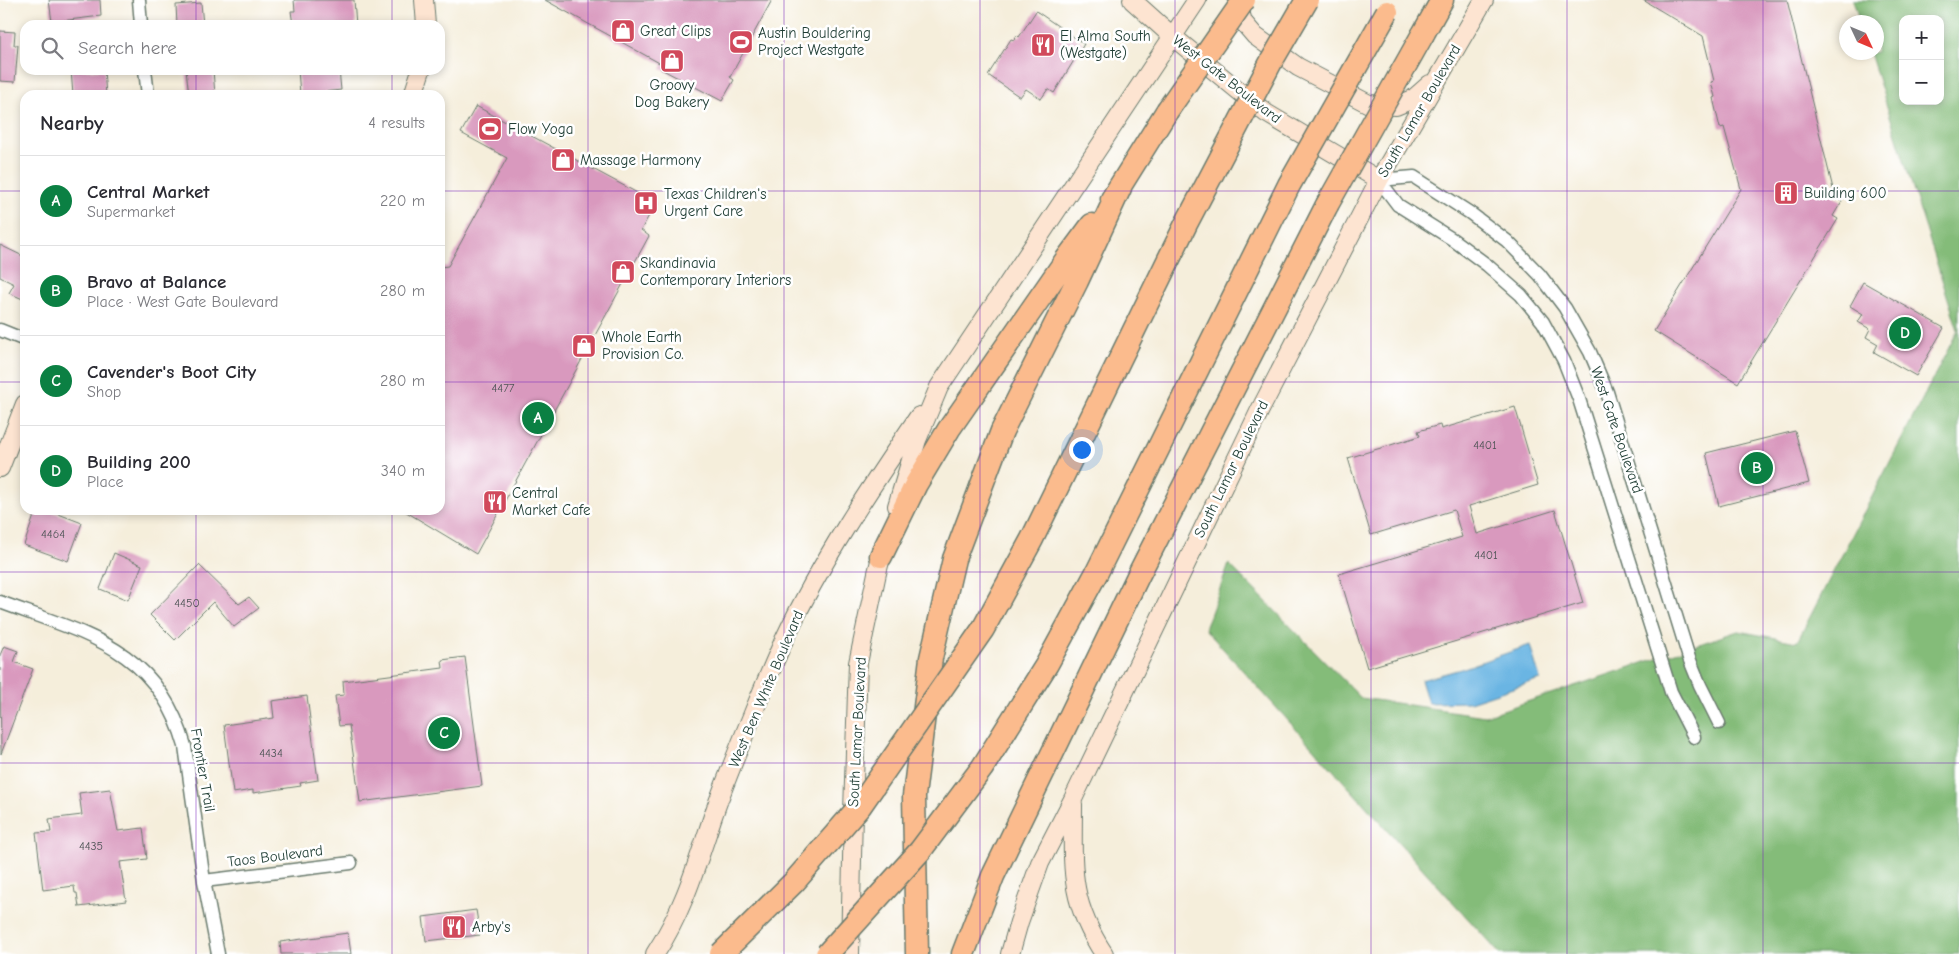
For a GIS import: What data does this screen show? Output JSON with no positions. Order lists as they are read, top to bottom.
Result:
{
  "streets": {
    "main road": ["West Gate Boulevard", "South Lamar Boulevard", "West Ben White Boulevard"],
    "street": ["Frontier Trail", "Taos Boulevard"]
  },
  "crossings": [
    ["West Gate Boulevard", "South Lamar Boulevard"],
    ["South Lamar Boulevard", "West Ben White Boulevard"],
    ["Frontier Trail", "Taos Boulevard"]
  ],
  "places": {
    "shop": [
      "Great Clips",
      "Groovy Dog Bakery",
      "Massage Harmony",
      "Skandinavia Contemporary Interiors",
      "Whole Earth Provision Co."
    ],
    "sports": ["Austin Bouldering Project Westgate", "Flow Yoga"],
    "restaurant": ["El Alma South (Westgate)", "Central Market Cafe", "Arby's"],
    "building": ["Building 600"],
    "hospital": ["Texas Children's Urgent Care"]
  },
  "house_numbers": [
    "4477",
    "4401",
    "4464",
    "4401",
    "4450",
    "4434",
    "4435"
  ],
  "north": "bottom right",
  "page": {
    "map_buttons": ["+", "−"],
    "search": "Search here",
    "heading": ["Nearby", "4 results"],
    "list": [
      {
        "mark": "A",
        "name": "Central Market",
        "note": "Supermarket",
        "value": "220 m"
      },
      {
        "mark": "B",
        "name": "Bravo at Balance",
        "note": "Place · West Gate Boulevard",
        "value": "280 m"
      },
      {
        "mark": "C",
        "name": "Cavender's Boot City",
        "note": "Shop",
        "value": "280 m"
      },
      {
        "mark": "D",
        "name": "Building 200",
        "note": "Place",
        "value": "340 m"
      }
    ],
    "pins": [
      "D",
      "A",
      "B",
      "C"
    ]
  }
}
